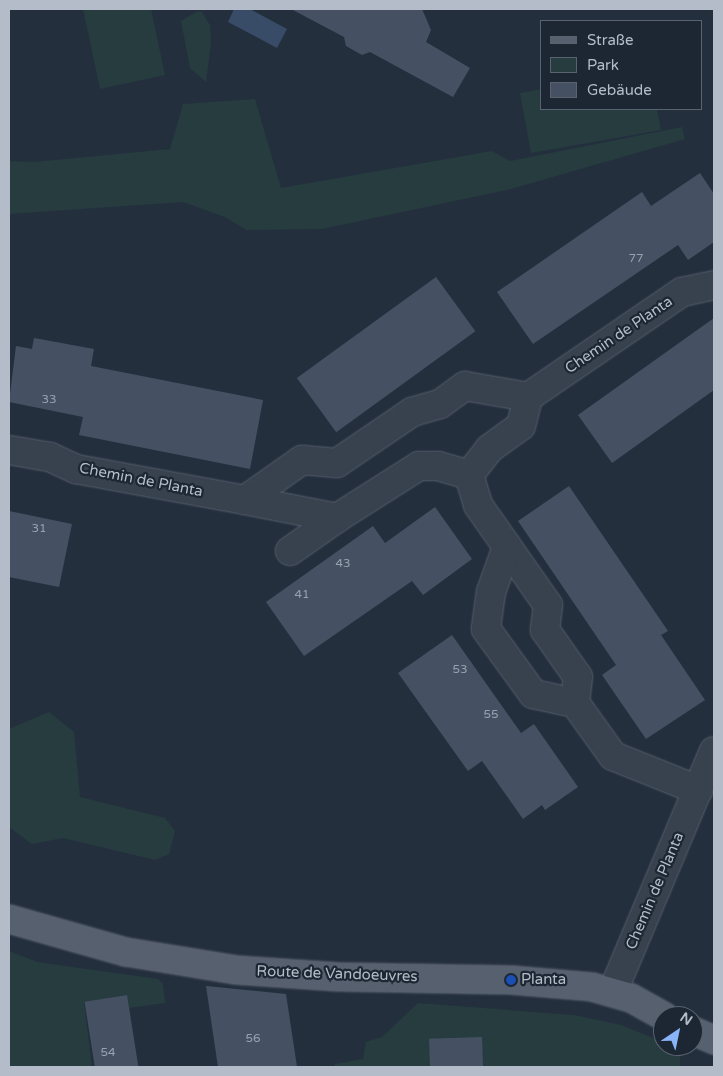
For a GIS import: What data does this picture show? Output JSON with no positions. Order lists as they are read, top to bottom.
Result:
{
  "streets": {
    "main road": ["Route de Vandoeuvres"],
    "street": ["Chemin de Planta"]
  },
  "crossings": [
    ["Chemin de Planta", "Route de Vandoeuvres"]
  ],
  "places": ["Planta"],
  "house_numbers": [
    "77",
    "33",
    "31",
    "43",
    "41",
    "53",
    "55",
    "56",
    "54"
  ],
  "legend": ["Straße", "Park", "Gebäude"],
  "north": "top right"
}
